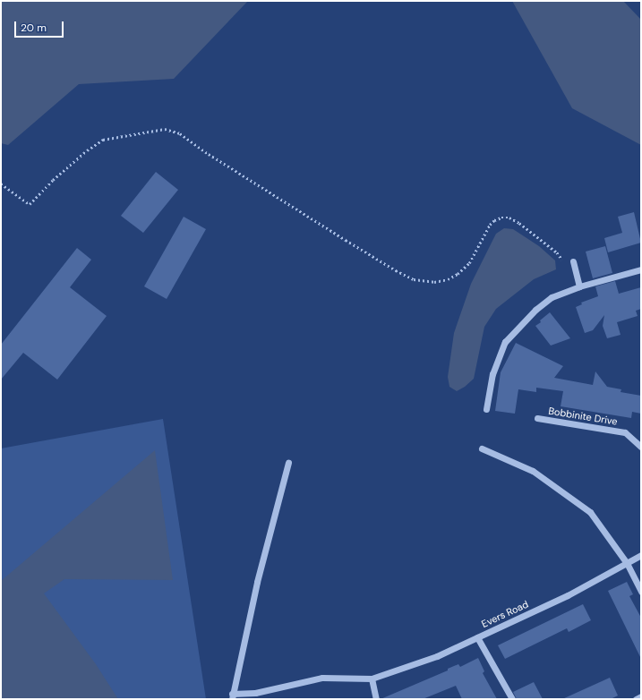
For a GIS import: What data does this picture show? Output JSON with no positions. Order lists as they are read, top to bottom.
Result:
{
  "streets": {
    "street": ["Bobbinite Drive", "Evers Road"]
  },
  "scale_bar": "20 m"
}
